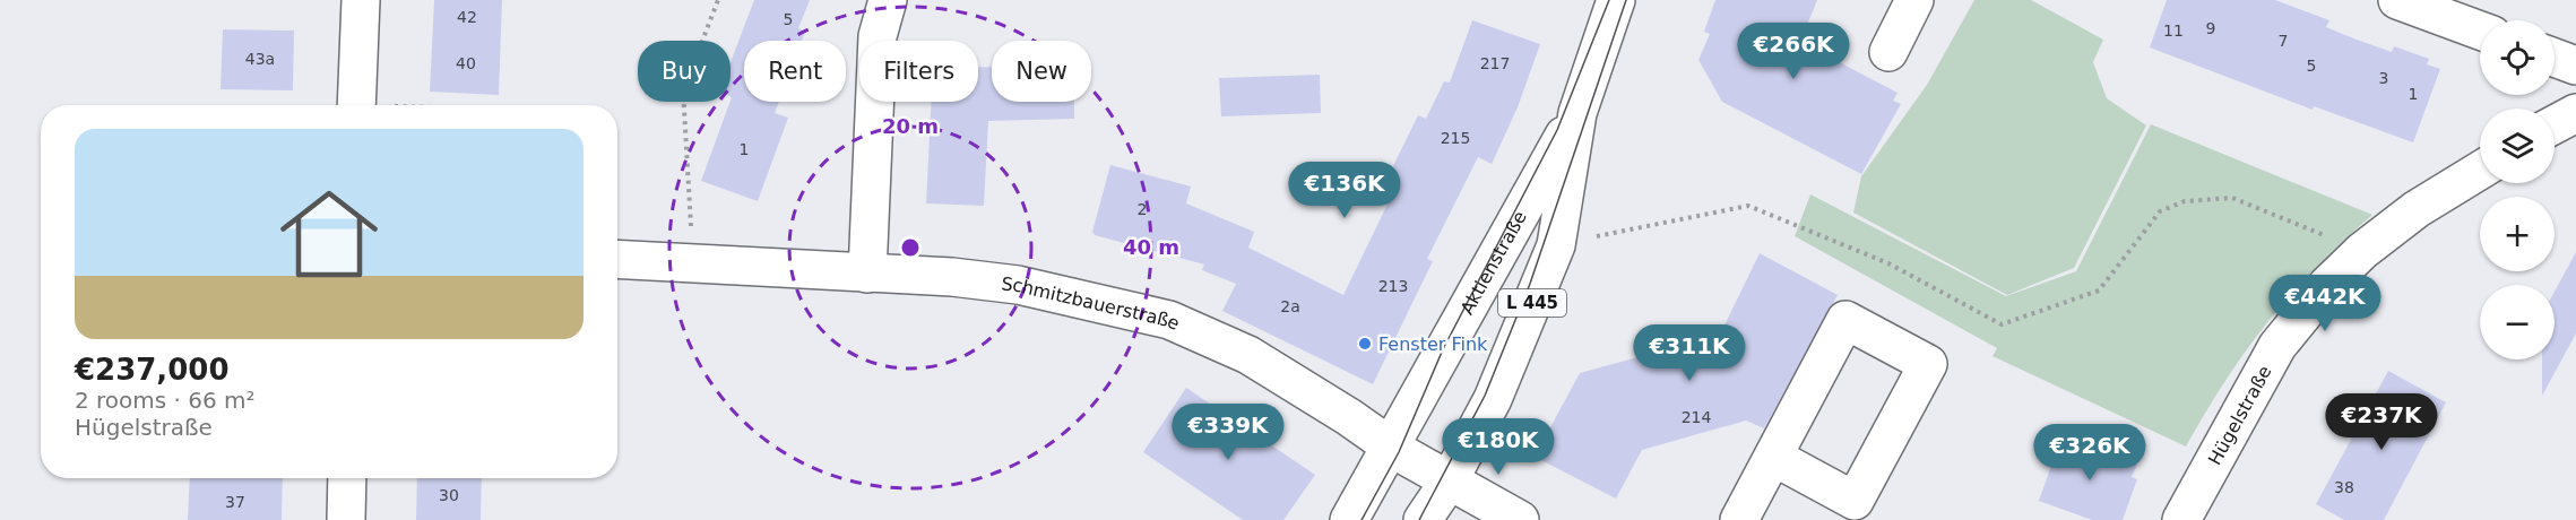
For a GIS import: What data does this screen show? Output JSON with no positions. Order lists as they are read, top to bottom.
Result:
{
  "streets": {
    "street": [
      "Aktienstraße",
      "L 445",
      "Schmitzbauerstraße",
      "Hügelstraße"
    ]
  },
  "crossings": [
    ["Aktienstraße", "Schmitzbauerstraße"]
  ],
  "places": ["Fenster Fink"],
  "house_numbers": [
    "42",
    "5",
    "9",
    "11",
    "7",
    "43a",
    "40",
    "217",
    "5",
    "3",
    "1",
    "215",
    "1",
    "2",
    "213",
    "2a",
    "214",
    "38",
    "30",
    "37"
  ],
  "page": {
    "map_buttons": ["+", "−"],
    "price": [
      "€266K",
      "€136K",
      "€442K",
      "€311K",
      "€237K",
      "€339K",
      "€180K",
      "€326K"
    ],
    "chip": [
      "Buy",
      "Rent",
      "Filters",
      "New"
    ],
    "list": [
      {
        "name": "€237,000",
        "note": "2 rooms · 66 m² · Hügelstraße"
      }
    ]
  },
  "rings": ["20 m", "40 m"]
}
